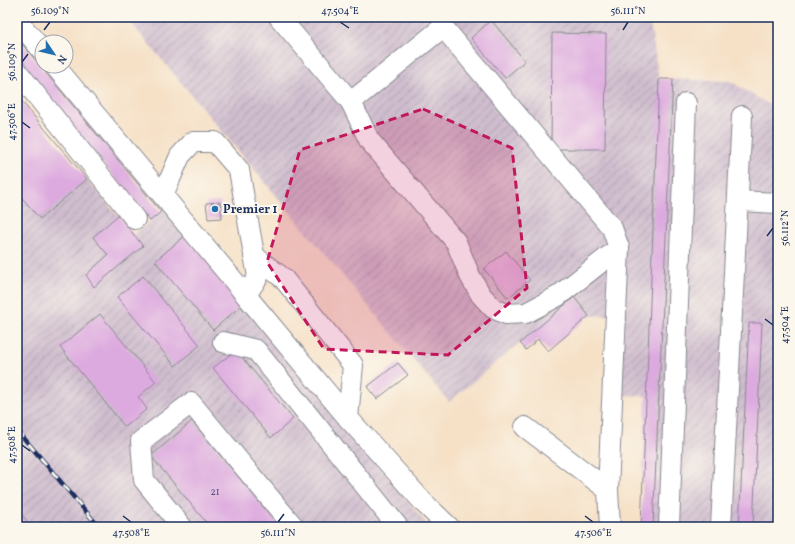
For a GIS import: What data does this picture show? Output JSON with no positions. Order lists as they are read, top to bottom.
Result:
{
  "places": ["Premier 1"],
  "house_numbers": ["21"],
  "north": "bottom right",
  "coordinates": [
    "56.109°N",
    "47.504°E",
    "56.111°N",
    "47.506°E",
    "56.112°N",
    "47.508°E"
  ]
}
